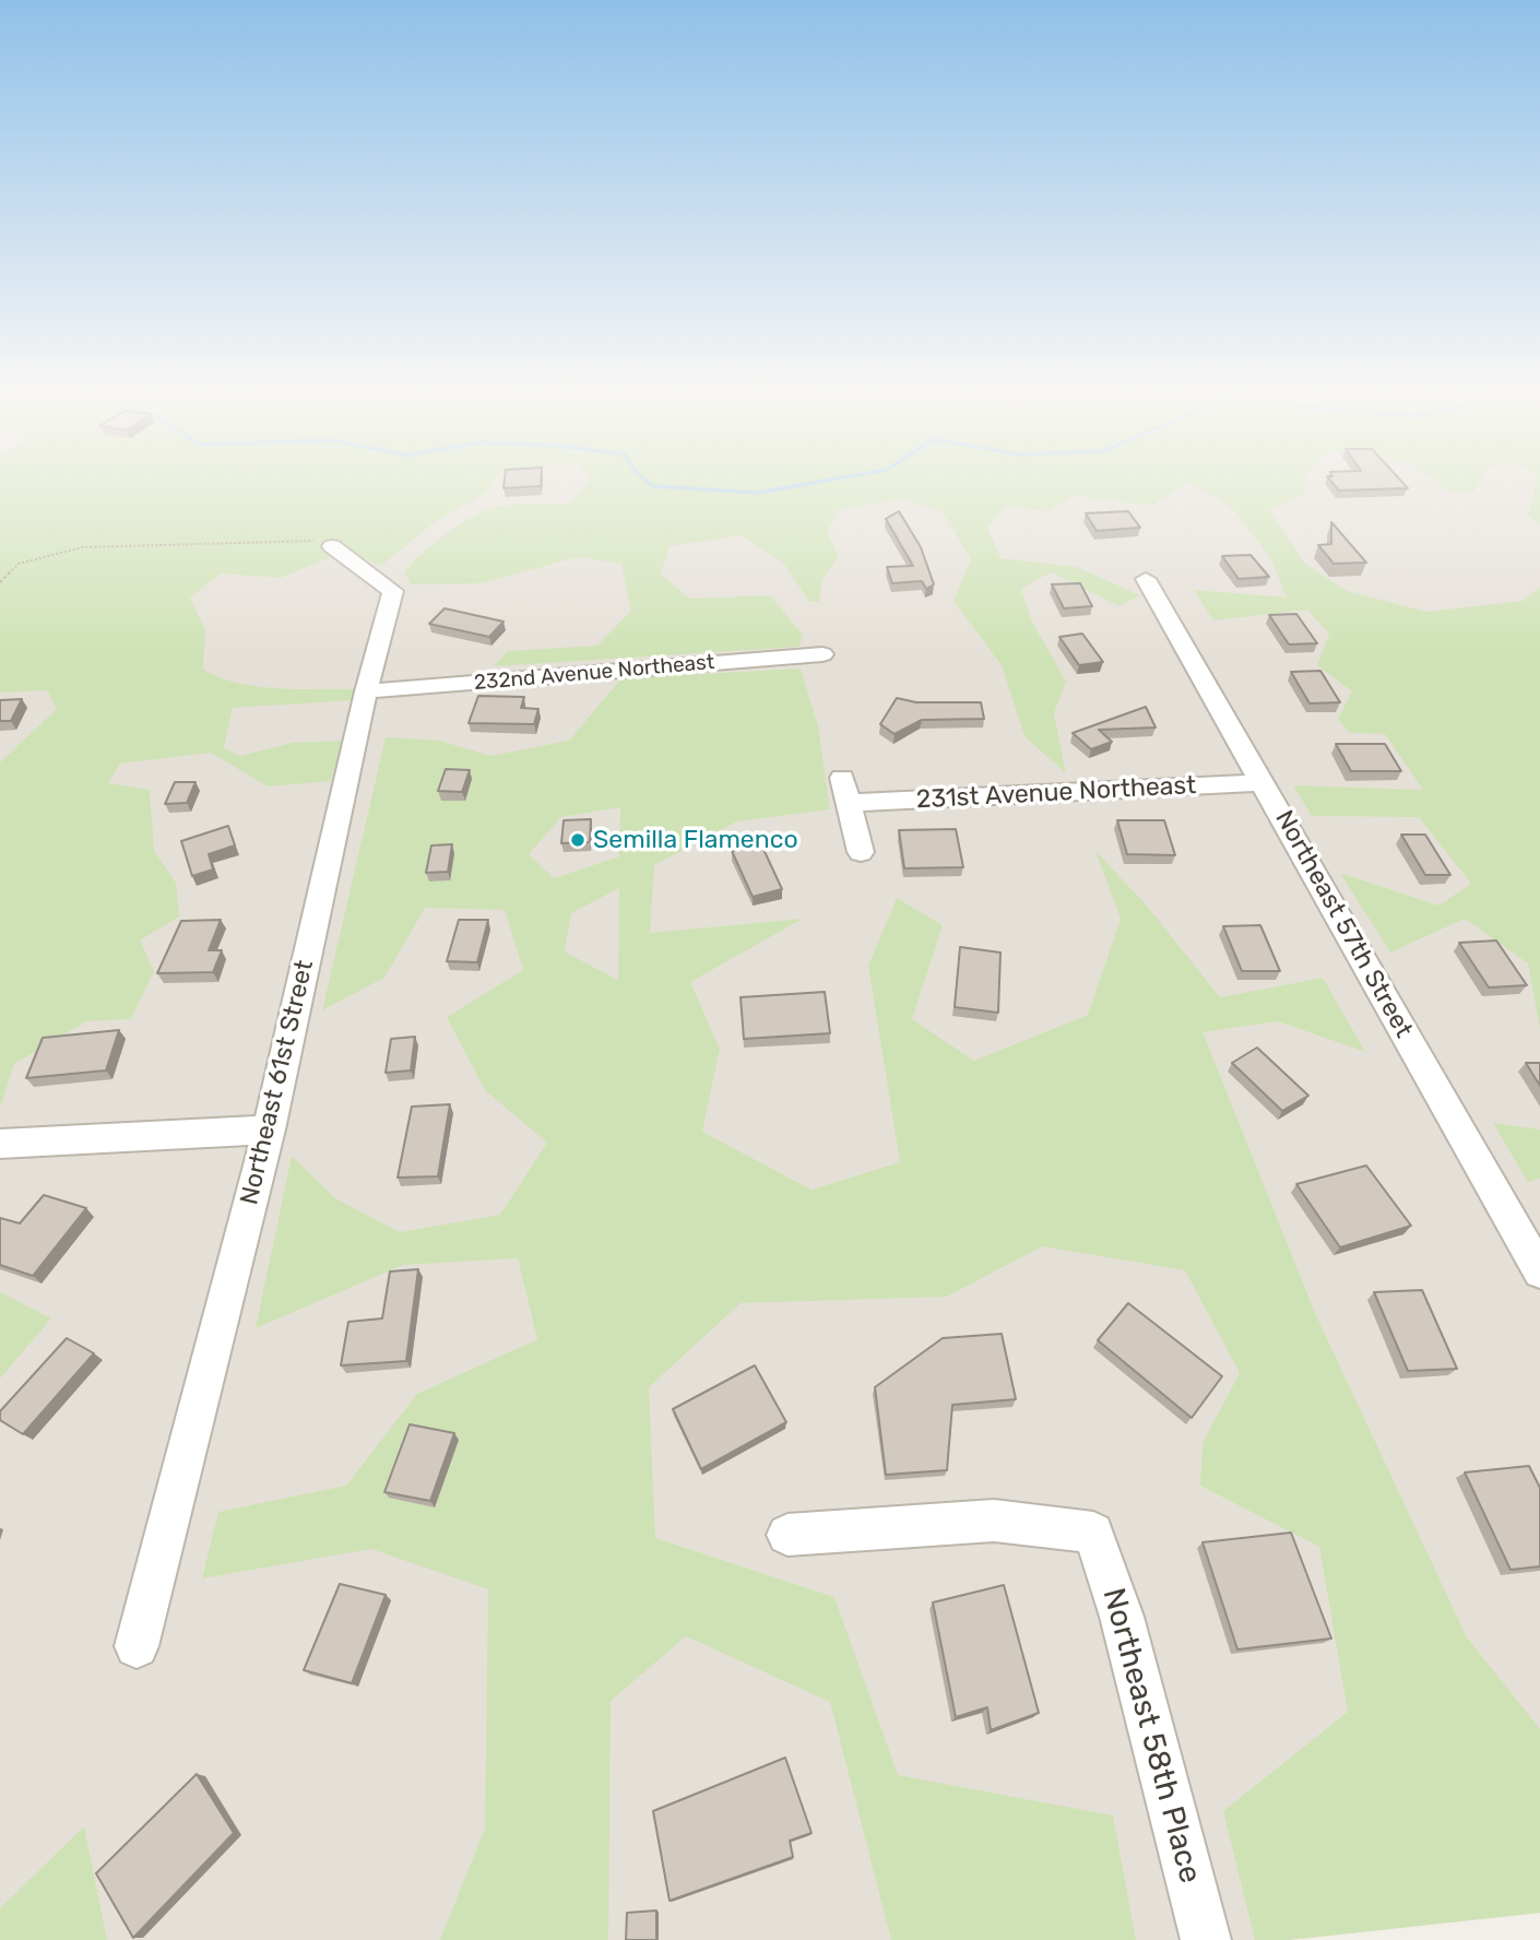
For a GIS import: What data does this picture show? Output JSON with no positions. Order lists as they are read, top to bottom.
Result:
{
  "streets": {
    "street": [
      "232nd Avenue Northeast",
      "231st Avenue Northeast",
      "Northeast 57th Street",
      "Northeast 61st Street",
      "Northeast 58th Place"
    ]
  },
  "crossings": [
    ["232nd Avenue Northeast", "Northeast 61st Street"],
    ["231st Avenue Northeast", "Northeast 57th Street"]
  ],
  "places": ["Semilla Flamenco"]
}
